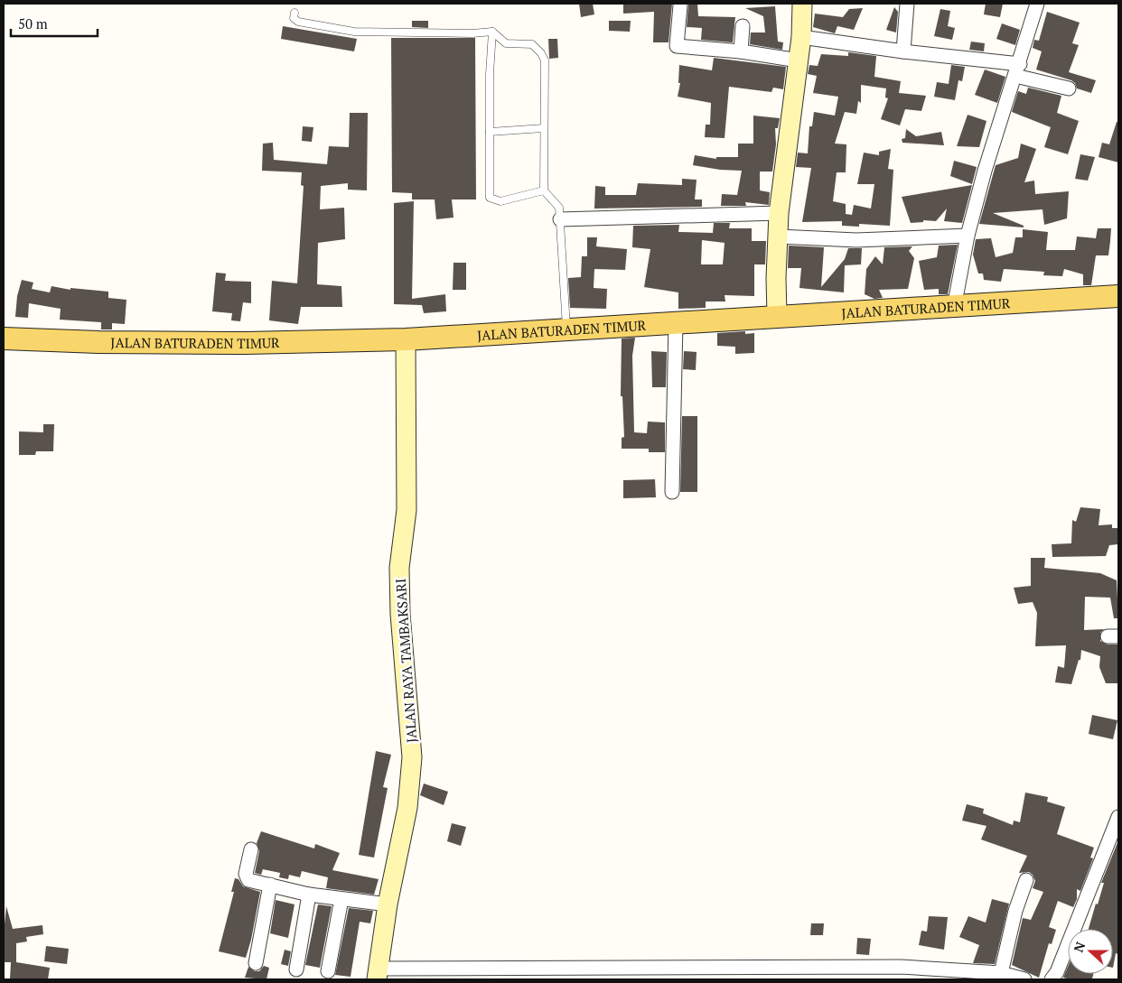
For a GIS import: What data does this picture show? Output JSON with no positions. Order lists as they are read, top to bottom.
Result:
{
  "streets": {
    "main road": ["JALAN BATURADEN TIMUR"],
    "street": ["JALAN RAYA TAMBAKSARI"]
  },
  "crossings": [
    ["JALAN BATURADEN TIMUR", "JALAN RAYA TAMBAKSARI"]
  ],
  "scale_bar": "50 m",
  "north": "left"
}
